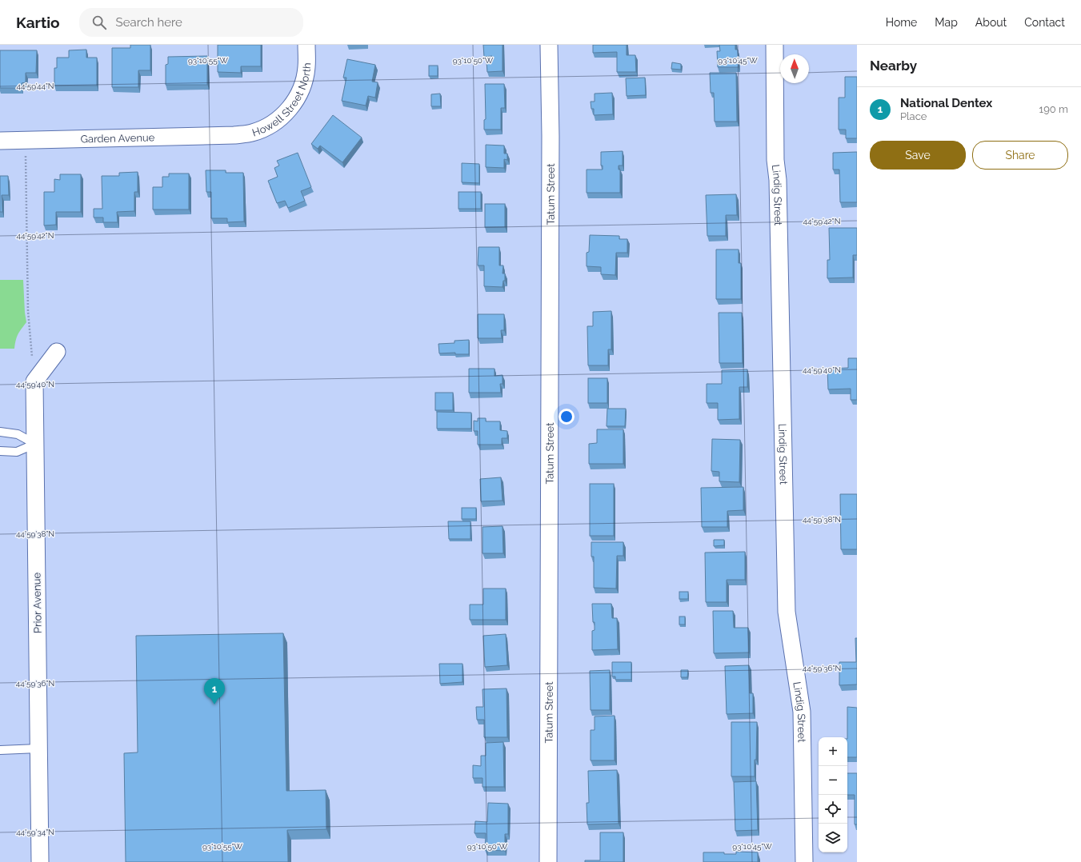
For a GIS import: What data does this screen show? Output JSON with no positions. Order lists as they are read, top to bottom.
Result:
{
  "streets": {
    "street": [
      "Howell Street North",
      "Garden Avenue",
      "Tatum Street",
      "Lindig Street",
      "Prior Avenue"
    ]
  },
  "crossings": [
    ["Howell Street North", "Garden Avenue"]
  ],
  "north": "top",
  "page": {
    "header": "Kartio",
    "search": "Search here",
    "nav": [
      "Home",
      "Map",
      "About",
      "Contact"
    ],
    "heading": "Nearby",
    "list": [
      {
        "mark": "1",
        "name": "National Dentex",
        "note": "Place",
        "value": "190 m"
      }
    ],
    "buttons": ["Save", "Share"],
    "pins": "1",
    "map_buttons": ["+", "−"]
  },
  "coordinates": [
    "93°10'55\"W",
    "93°10'50\"W",
    "93°10'45\"W",
    "44°59'44\"N",
    "44°59'42\"N",
    "44°59'40\"N",
    "44°59'38\"N",
    "44°59'36\"N",
    "44°59'34\"N"
  ]
}
